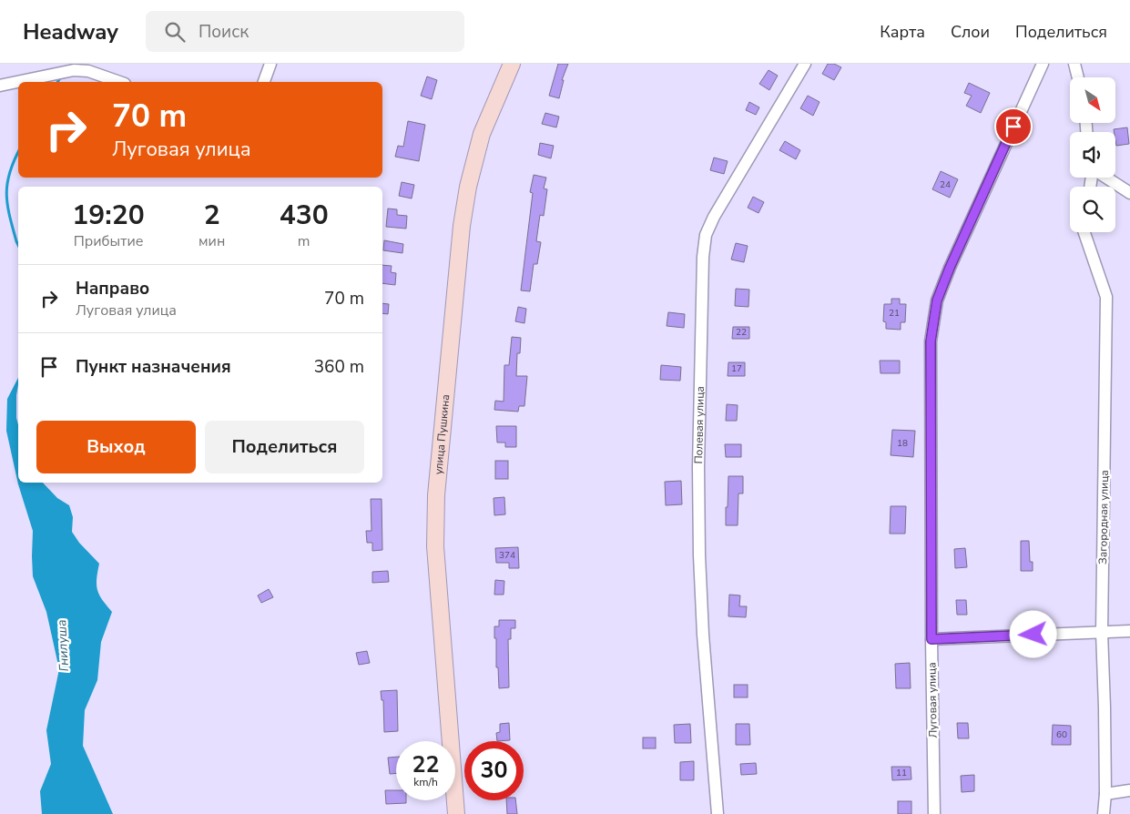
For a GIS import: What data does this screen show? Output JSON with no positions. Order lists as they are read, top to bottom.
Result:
{
  "streets": {
    "main road": ["улица Пушкина"],
    "street": ["Полевая улица", "Загородная улица", "Луговая улица"]
  },
  "water": ["Гнилуша"],
  "house_numbers": [
    "24",
    "21",
    "22",
    "17",
    "18",
    "374",
    "60",
    "11"
  ],
  "north": "bottom right",
  "page": {
    "header": "Headway",
    "search": "Поиск",
    "nav": ["Карта", "Слои", "Поделиться"],
    "turn": ["70 m", "Луговая улица"],
    "eta": [
      "19:20",
      "Прибытие",
      "2",
      "мин",
      "430",
      "m"
    ],
    "list": [
      {
        "name": "Направо",
        "note": "Луговая улица",
        "value": "70 m"
      },
      {
        "name": "Пункт назначения",
        "value": "360 m"
      }
    ],
    "buttons": ["Выход", "Поделиться"],
    "speed": "22 km/h",
    "limit": "30"
  }
}
